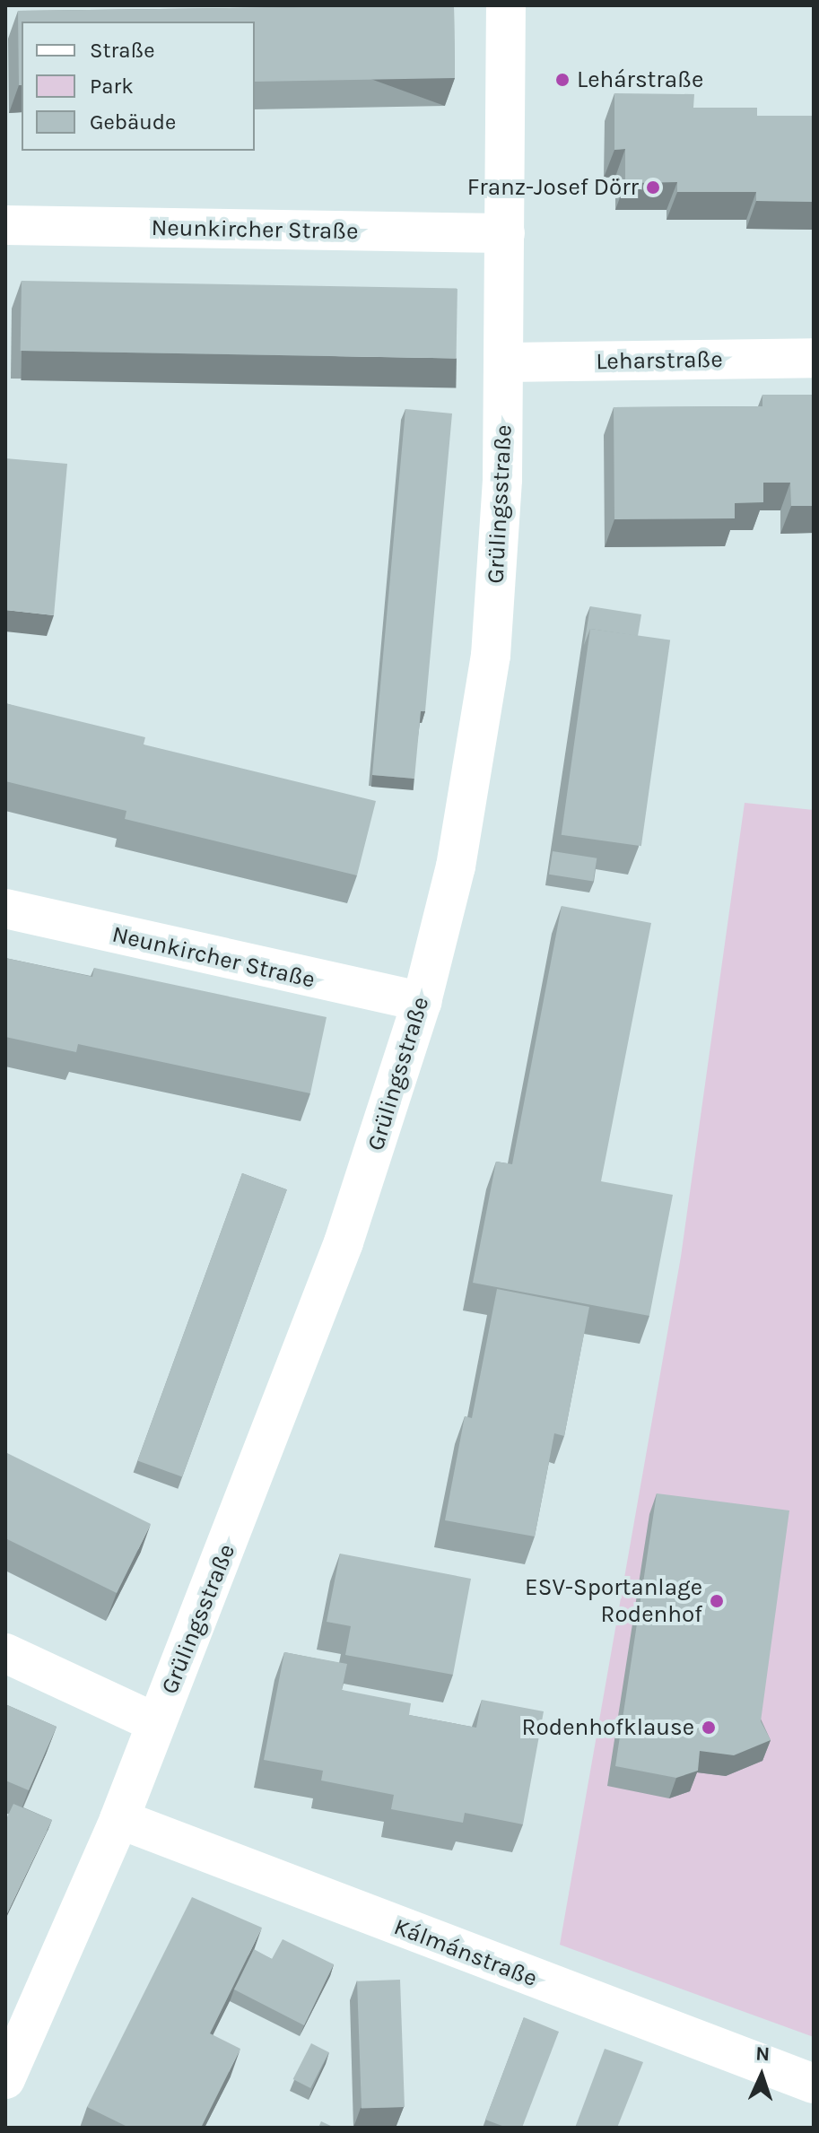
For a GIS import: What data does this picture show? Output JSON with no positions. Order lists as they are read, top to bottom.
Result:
{
  "streets": {
    "street": [
      "Neunkircher Straße",
      "Leharstraße",
      "Grülingsstraße",
      "Kálmánstraße"
    ]
  },
  "crossings": [
    ["Neunkircher Straße", "Grülingsstraße"],
    ["Leharstraße", "Grülingsstraße"],
    ["Grülingsstraße", "Kálmánstraße"]
  ],
  "places": [
    "Lehárstraße",
    "Franz-Josef Dörr",
    "ESV-Sportanlage Rodenhof",
    "Rodenhofklause"
  ],
  "legend": ["Straße", "Park", "Gebäude"],
  "north": "top"
}
